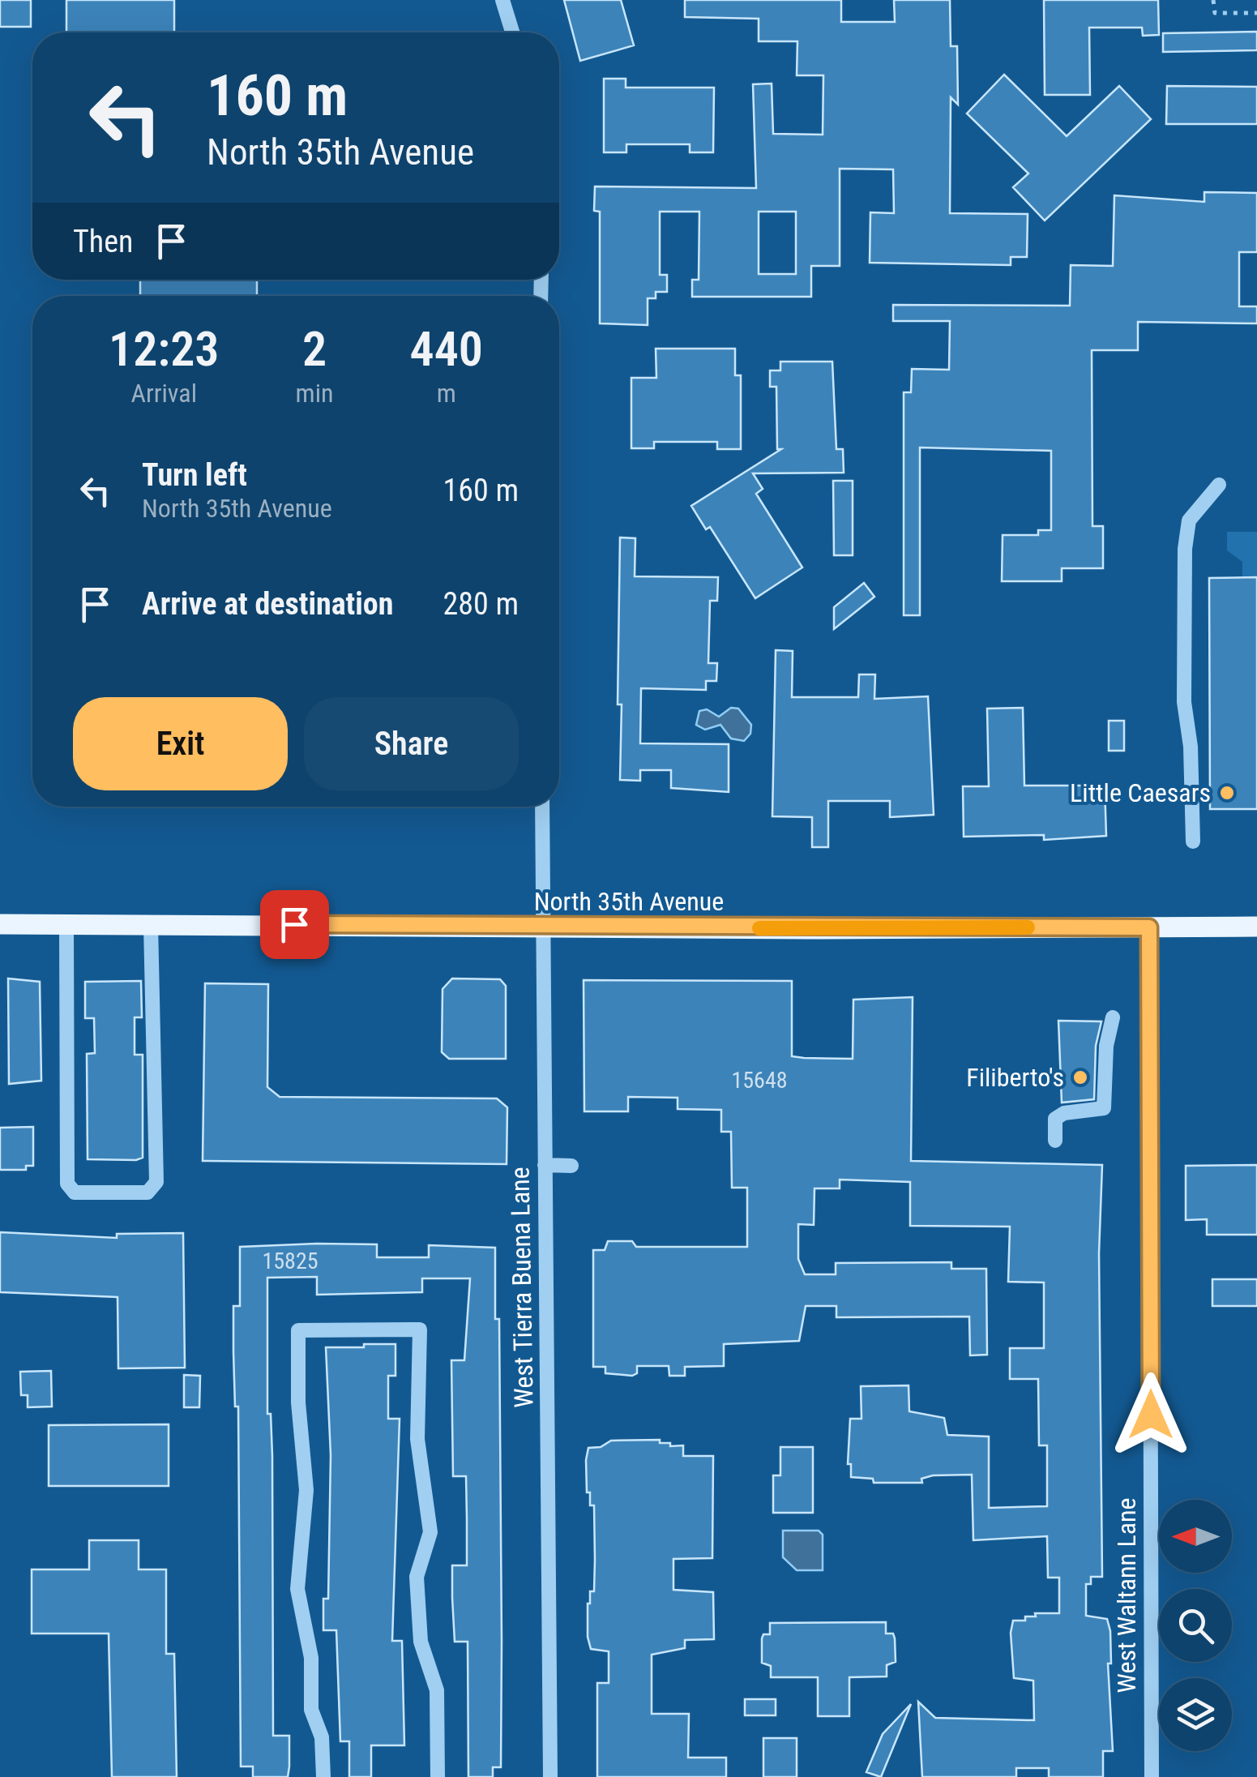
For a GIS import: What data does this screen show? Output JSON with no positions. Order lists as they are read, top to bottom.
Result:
{
  "streets": {
    "main road": ["North 35th Avenue"],
    "street": ["West Tierra Buena Lane", "West Waltann Lane"]
  },
  "crossings": [
    ["North 35th Avenue", "West Tierra Buena Lane"],
    ["North 35th Avenue", "West Waltann Lane"]
  ],
  "places": ["Little Caesars", "Filiberto's"],
  "house_numbers": ["15648", "15825"],
  "north": "left",
  "page": {
    "turn": ["160 m", "North 35th Avenue"],
    "then": "Then",
    "eta": [
      "12:23",
      "Arrival",
      "2",
      "min",
      "440",
      "m"
    ],
    "list": [
      {
        "name": "Turn left",
        "note": "North 35th Avenue",
        "value": "160 m"
      },
      {
        "name": "Arrive at destination",
        "value": "280 m"
      }
    ],
    "buttons": ["Exit", "Share"]
  }
}
